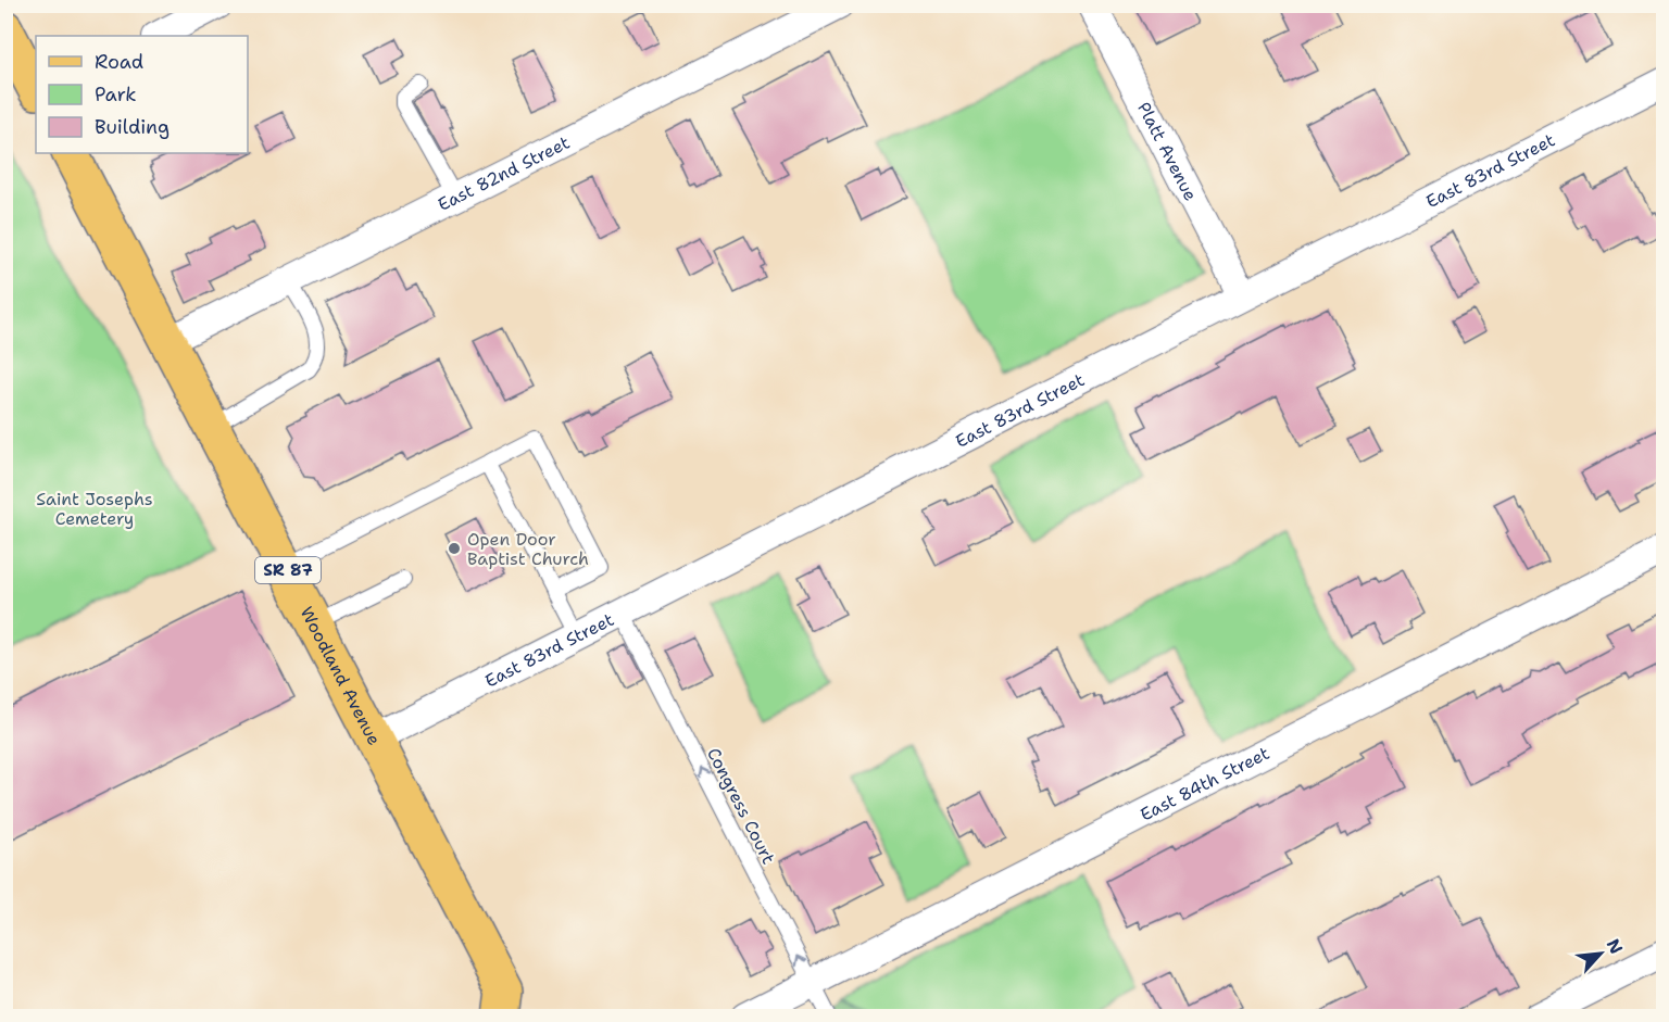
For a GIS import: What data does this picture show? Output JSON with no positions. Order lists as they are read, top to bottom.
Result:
{
  "streets": {
    "main road": ["SR 87", "Woodland Avenue"],
    "street": [
      "Platt Avenue",
      "East 83rd Street",
      "East 82nd Street",
      "East 84th Street"
    ],
    "lane": ["Congress Court"]
  },
  "crossings": [
    ["Platt Avenue", "East 83rd Street"],
    ["East 83rd Street", "Woodland Avenue"],
    ["East 83rd Street", "Congress Court"],
    ["East 82nd Street", "Woodland Avenue"],
    ["East 84th Street", "Congress Court"]
  ],
  "one_way": ["Congress Court"],
  "parks": ["Saint Josephs Cemetery"],
  "places": ["Open Door Baptist Church"],
  "legend": ["Road", "Park", "Building"],
  "north": "top right"
}
